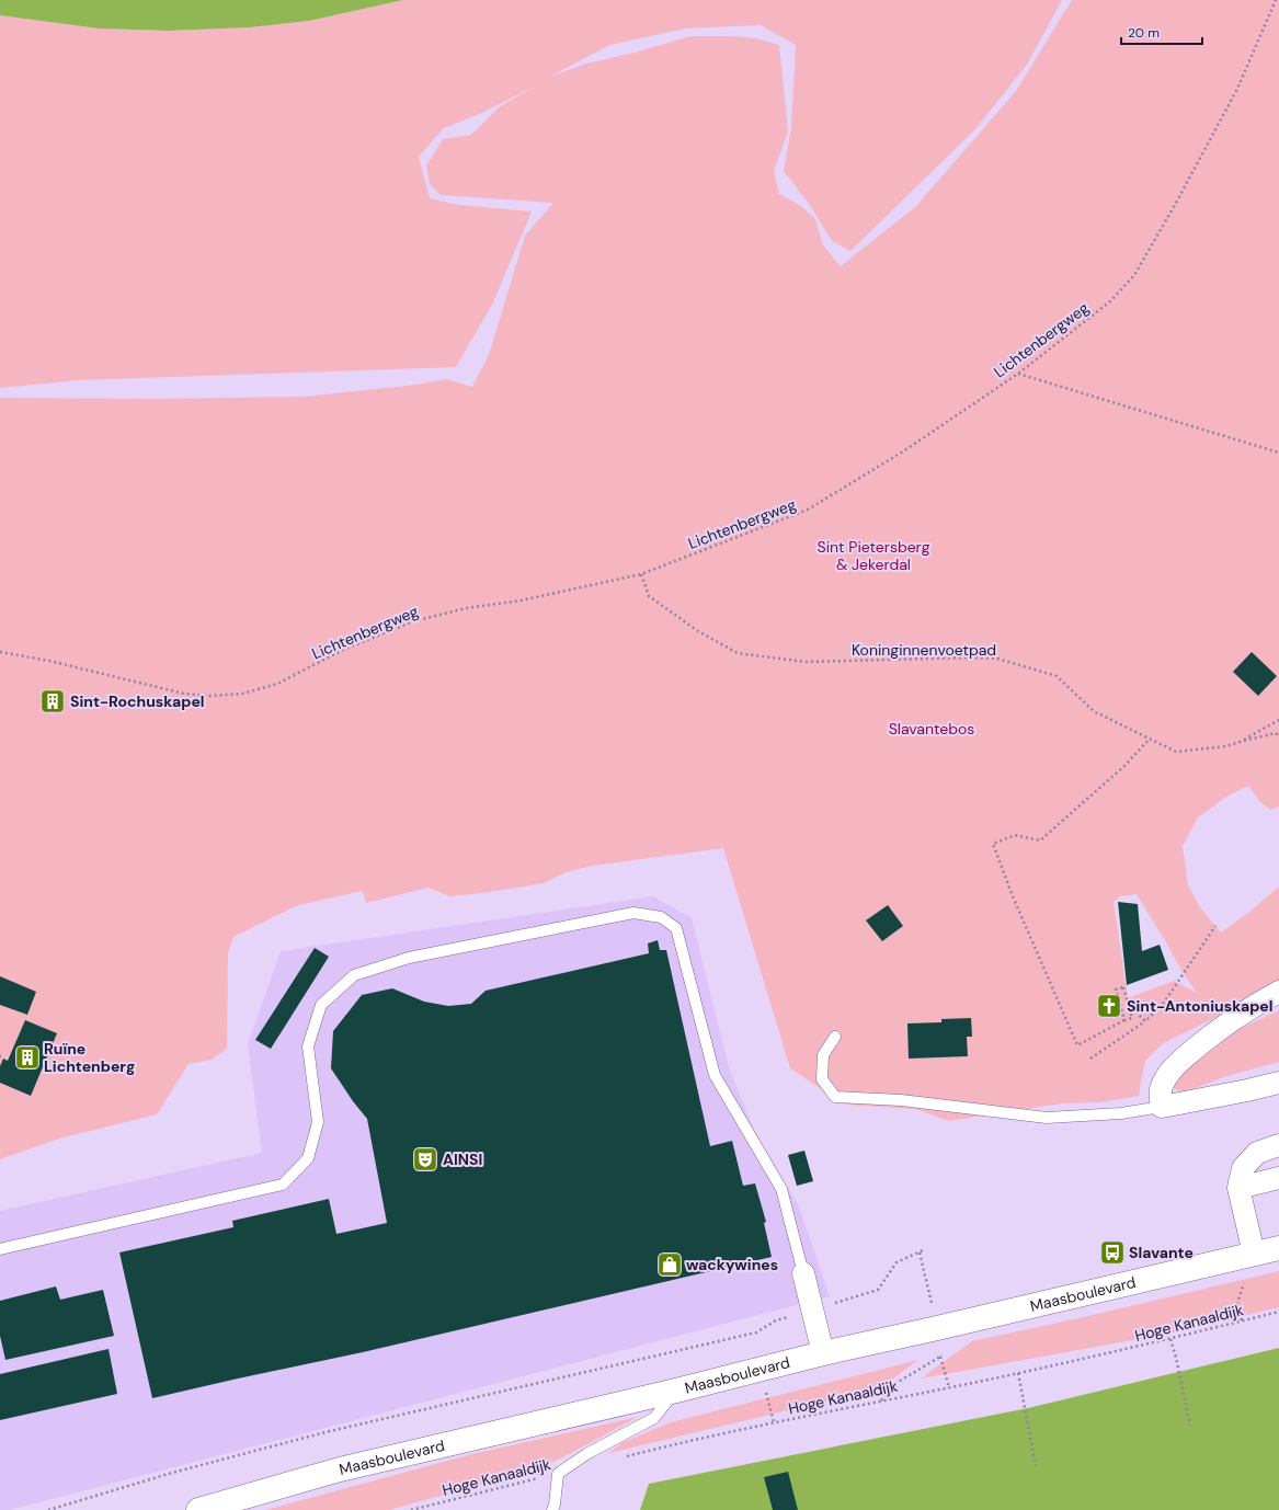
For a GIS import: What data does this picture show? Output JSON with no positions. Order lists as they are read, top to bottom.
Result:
{
  "streets": {
    "street": ["Maasboulevard"],
    "path": ["Lichtenbergweg", "Koninginnenvoetpad", "Hoge Kanaaldijk"]
  },
  "crossings": [
    ["Lichtenbergweg", "Koninginnenvoetpad"]
  ],
  "parks": ["Sint Pietersberg & Jekerdal", "Slavantebos"],
  "places": {
    "building": ["Sint-Rochuskapel", "Ruïne Lichtenberg"],
    "church": ["Sint-Antoniuskapel"],
    "theatre": ["AINSI"],
    "bus stop": ["Slavante"],
    "shop": ["wackywines"]
  },
  "scale_bar": "20 m"
}
